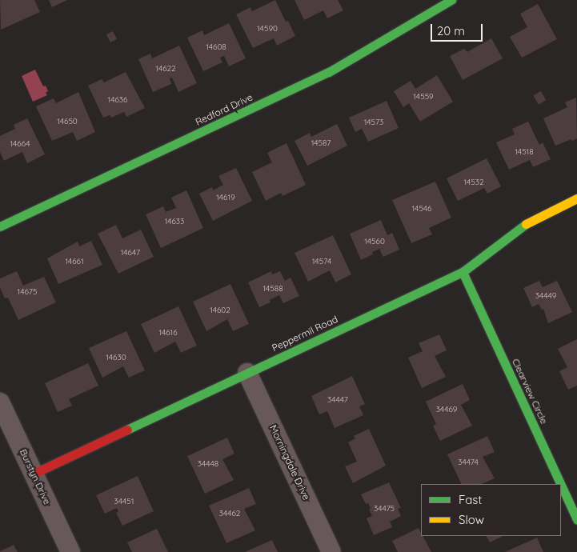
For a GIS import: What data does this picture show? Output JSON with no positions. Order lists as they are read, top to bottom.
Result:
{
  "streets": {
    "street": [
      "Redford Drive",
      "Peppermil Road",
      "Clearview Circle",
      "Morningdale Drive",
      "Burstyn Drive"
    ]
  },
  "crossings": [
    ["Peppermil Road", "Clearview Circle"],
    ["Peppermil Road", "Morningdale Drive"],
    ["Peppermil Road", "Burstyn Drive"]
  ],
  "house_numbers": [
    "14590",
    "14608",
    "14622",
    "14559",
    "14636",
    "14650",
    "14573",
    "14587",
    "14664",
    "14518",
    "14532",
    "14619",
    "14546",
    "14633",
    "14560",
    "14647",
    "14661",
    "14574",
    "14588",
    "14675",
    "34449",
    "14602",
    "14616",
    "14630",
    "34447",
    "34469",
    "34474",
    "34448",
    "34451",
    "34475",
    "34462"
  ],
  "legend": ["Fast", "Slow"],
  "scale_bar": "20 m"
}
